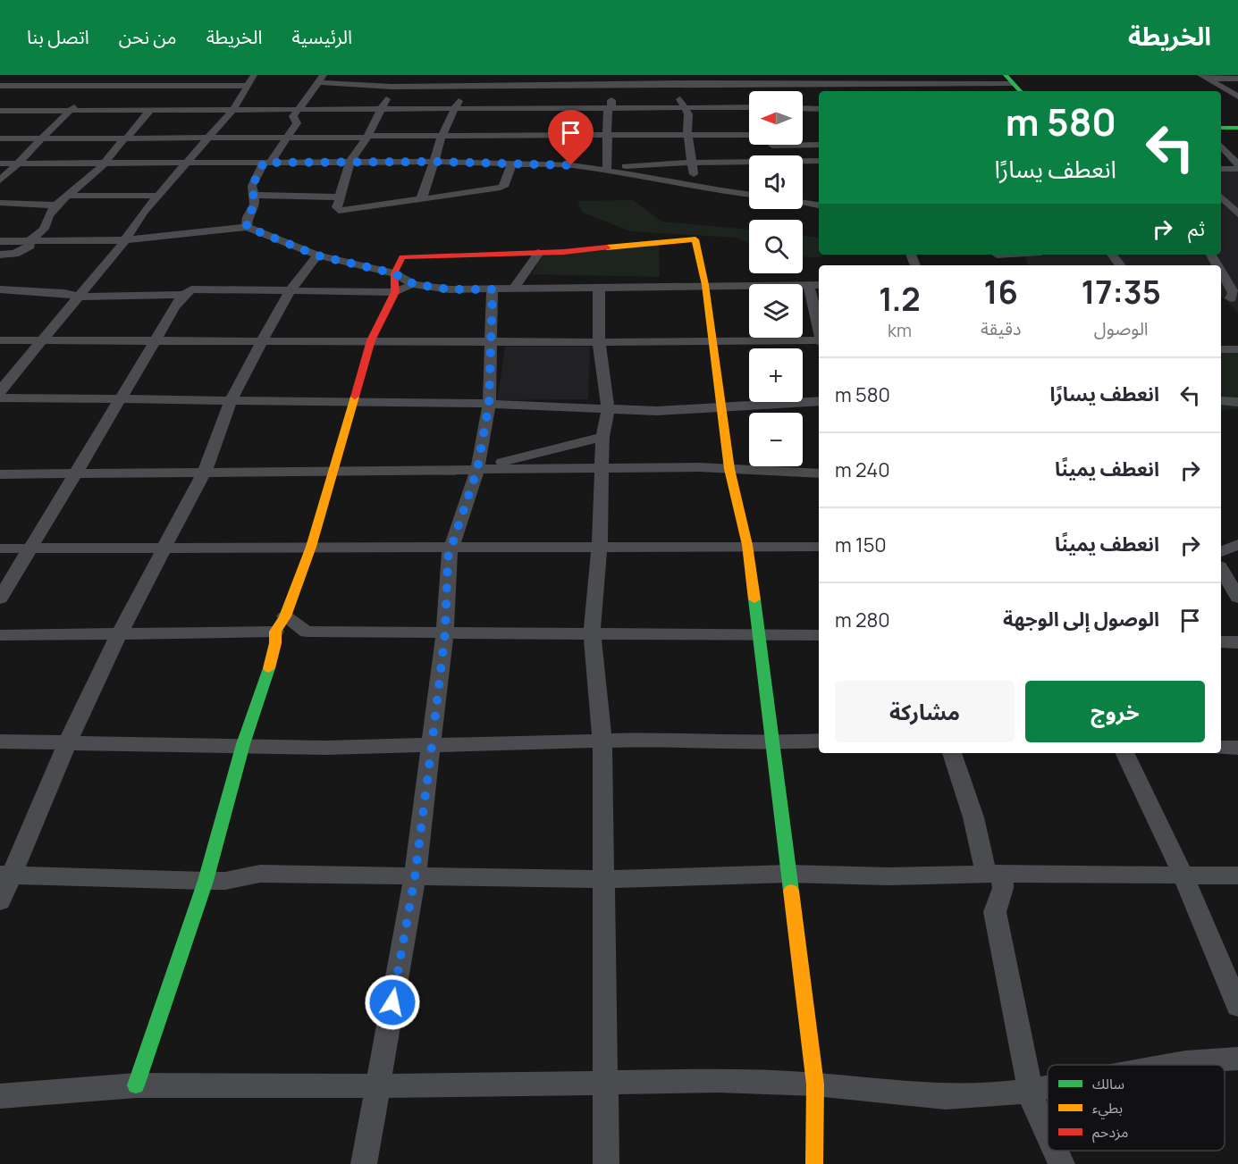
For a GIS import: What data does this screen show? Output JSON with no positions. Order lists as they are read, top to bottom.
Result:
{
  "legend": ["سالك", "بطيء", "مزدحم"],
  "north": "left",
  "page": {
    "header": "الخريطة",
    "nav": [
      "الرئيسية",
      "الخريطة",
      "من نحن",
      "اتصل بنا"
    ],
    "map_buttons": ["+", "−"],
    "turn": ["580 m", "انعطف يسارًا"],
    "then": "ثم",
    "eta": [
      "17:35",
      "الوصول",
      "16",
      "دقيقة",
      "1.2",
      "km"
    ],
    "list": [
      {
        "name": "انعطف يسارًا",
        "value": "580 m"
      },
      {
        "name": "انعطف يمينًا",
        "value": "240 m"
      },
      {
        "name": "انعطف يمينًا",
        "value": "150 m"
      },
      {
        "name": "الوصول إلى الوجهة",
        "value": "280 m"
      }
    ],
    "buttons": ["خروج", "مشاركة"]
  }
}
